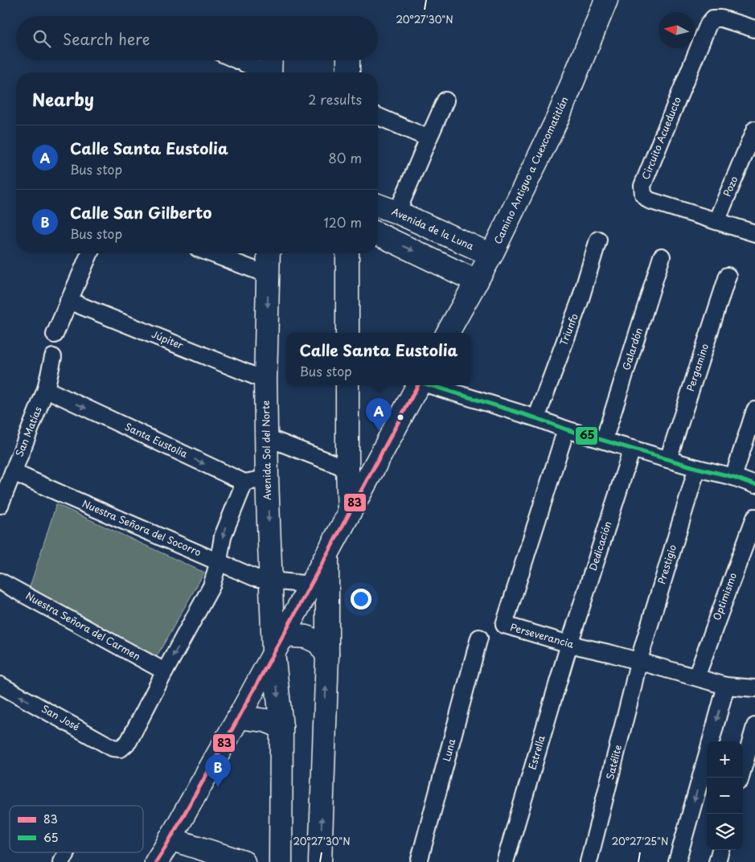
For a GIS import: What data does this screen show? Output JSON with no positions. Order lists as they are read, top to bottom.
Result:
{
  "streets": {
    "street": [
      "Circuito Acueducto",
      "Camino Antiguo a Cuexcomatitlán",
      "Pozo",
      "Avenida de la Luna",
      "Triunfo",
      "Júpiter",
      "Galardón",
      "Pergamino",
      "San Matías",
      "Santa Eustolia",
      "Avenida Sol del Norte",
      "Nuestra Señora del Socorro",
      "Dedicación",
      "Prestigio",
      "Optimismo",
      "Nuestra Señora del Carmen",
      "Perseverancia",
      "San José",
      "Luna",
      "Estrella",
      "Satélite"
    ]
  },
  "crossings": [
    ["Circuito Acueducto", "Pozo"],
    ["Camino Antiguo a Cuexcomatitlán", "Avenida de la Luna"],
    ["Júpiter", "Avenida Sol del Norte"],
    ["San Matías", "Santa Eustolia"],
    ["San Matías", "Nuestra Señora del Socorro"],
    ["Avenida Sol del Norte", "Nuestra Señora del Socorro"],
    ["Dedicación", "Perseverancia"],
    ["Dedicación", "Estrella"],
    ["Prestigio", "Perseverancia"],
    ["Prestigio", "Satélite"],
    ["Optimismo", "Perseverancia"],
    ["Nuestra Señora del Carmen", "San José"],
    ["Perseverancia", "Estrella"],
    ["Perseverancia", "Satélite"]
  ],
  "one_way": ["Santa Eustolia"],
  "lines": ["transit line 83", "transit line 65"],
  "legend": ["83", "65"],
  "north": "left",
  "page": {
    "search": "Search here",
    "heading": ["Nearby", "2 results"],
    "list": [
      {
        "mark": "A",
        "name": "Calle Santa Eustolia",
        "note": "Bus stop",
        "value": "80 m"
      },
      {
        "mark": "B",
        "name": "Calle San Gilberto",
        "note": "Bus stop",
        "value": "120 m"
      }
    ],
    "popup": ["Calle Santa Eustolia", "Bus stop"],
    "pins": ["A", "B"],
    "map_buttons": ["+", "−"]
  },
  "coordinates": ["20°27'30\"N", "20°27'25\"N"]
}
